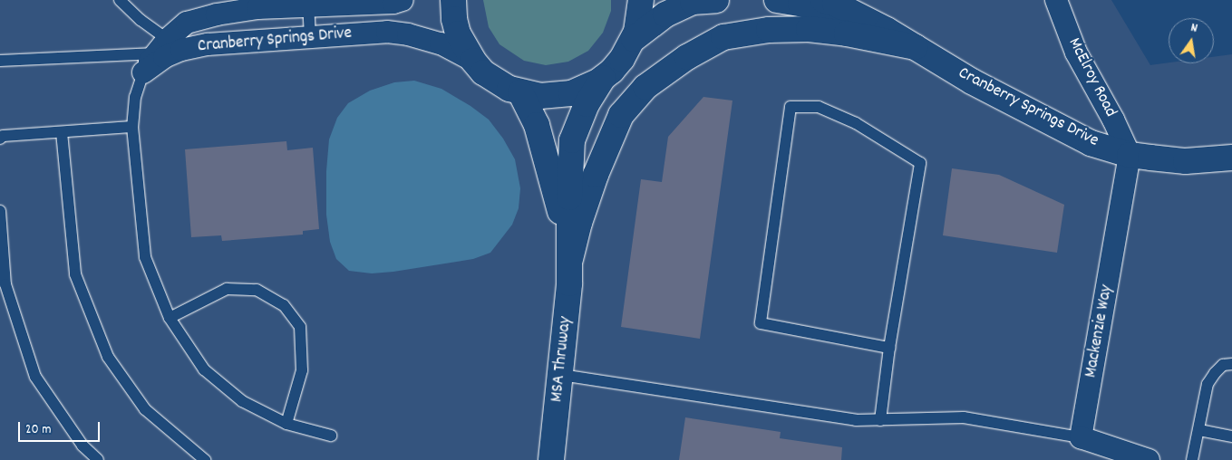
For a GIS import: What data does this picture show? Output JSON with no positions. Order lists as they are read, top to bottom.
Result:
{
  "streets": {
    "street": [
      "Cranberry Springs Drive",
      "McElroy Road",
      "Mackenzie Way",
      "MSA Thruway"
    ]
  },
  "crossings": [
    ["Cranberry Springs Drive", "McElroy Road"],
    ["Cranberry Springs Drive", "Mackenzie Way"],
    ["McElroy Road", "Mackenzie Way"]
  ],
  "scale_bar": "20 m",
  "north": "top"
}
